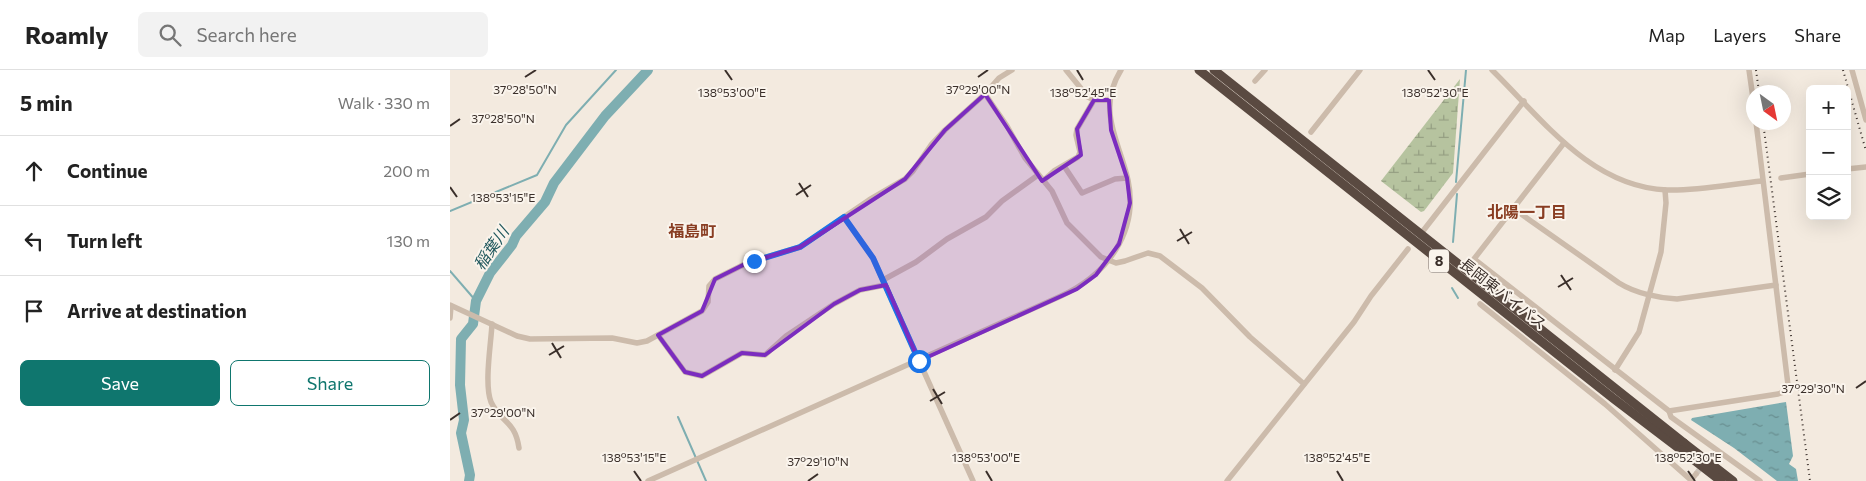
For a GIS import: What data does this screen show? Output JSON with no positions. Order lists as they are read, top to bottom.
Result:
{
  "streets": {
    "highway": ["8", "長岡東バイパス"]
  },
  "districts": ["北陽一丁目", "福島町"],
  "water": ["稲葉川"],
  "north": "bottom right",
  "page": {
    "header": "Roamly",
    "search": "Search here",
    "nav": ["Map", "Layers", "Share"],
    "heading": ["5 min", "Walk · 330 m"],
    "map_buttons": ["+", "−"],
    "list": [
      ["Continue", "200 m"],
      ["Turn left", "130 m"],
      "Arrive at destination"
    ],
    "buttons": ["Save", "Share"]
  },
  "coordinates": [
    "37°28'50\"N",
    "37°29'00\"N",
    "138°53'00\"E",
    "138°52'45\"E",
    "138°52'30\"E",
    "138°53'15\"E",
    "37°29'30\"N",
    "37°29'10\"N"
  ]
}
